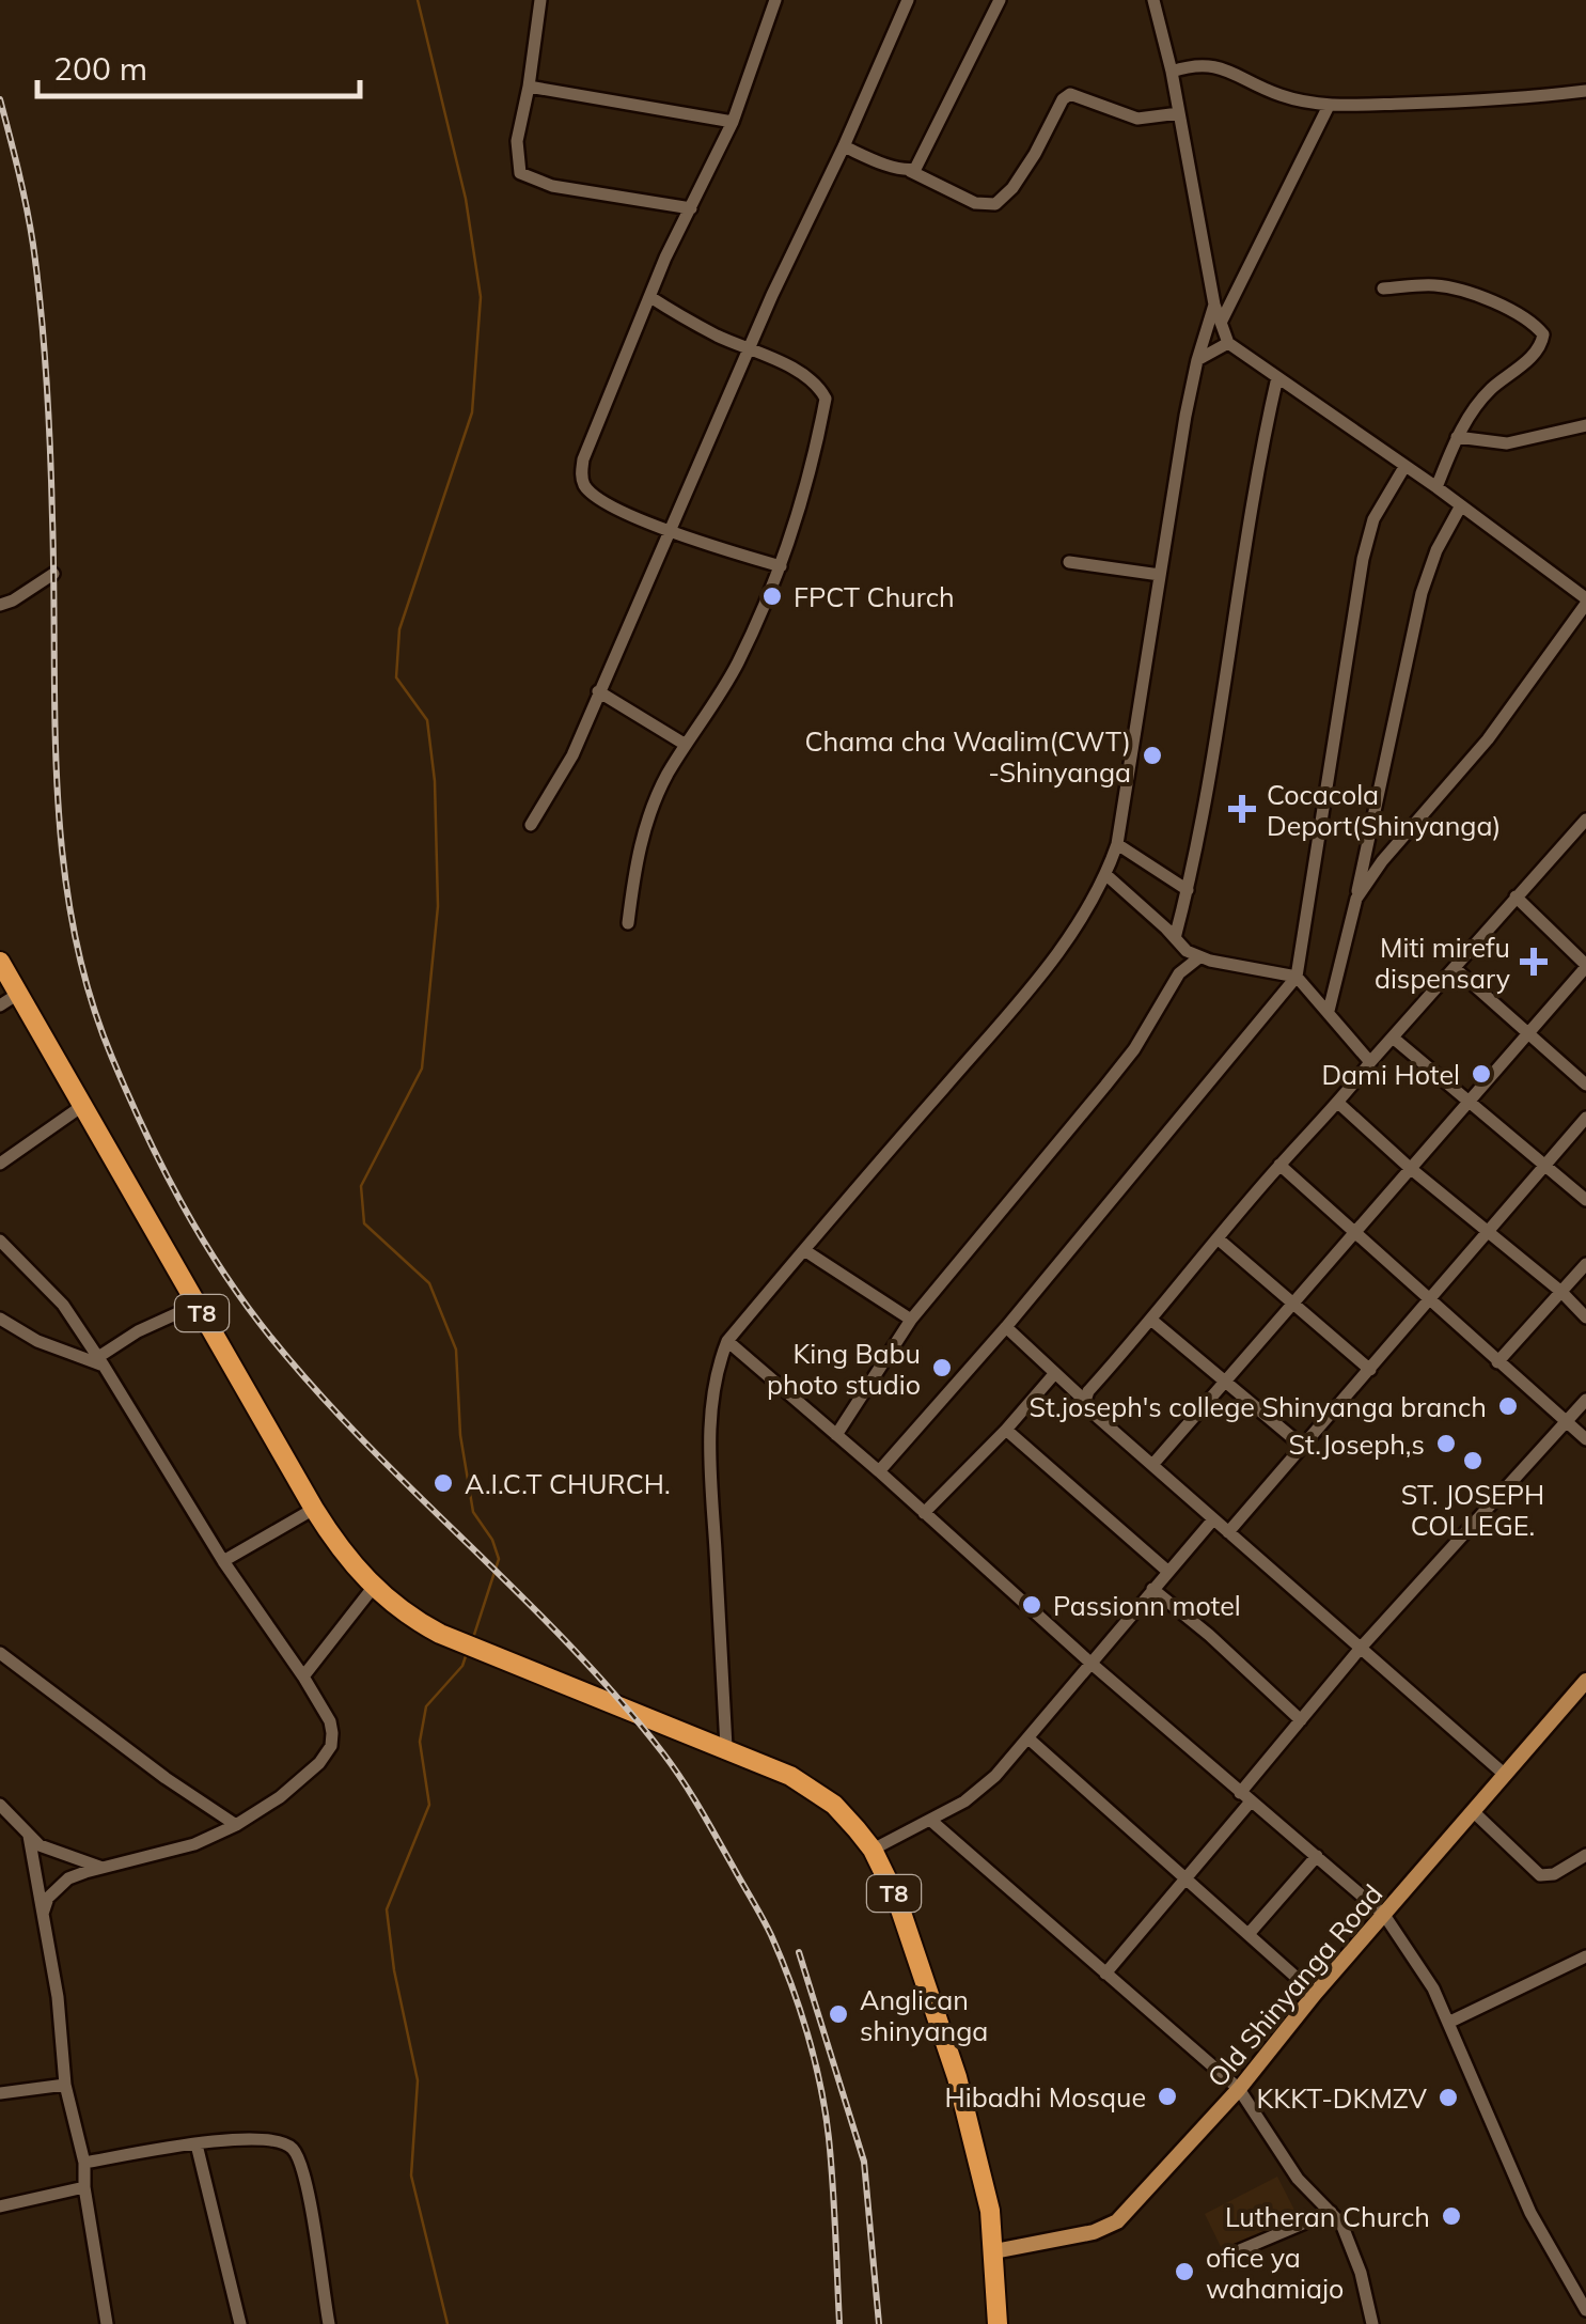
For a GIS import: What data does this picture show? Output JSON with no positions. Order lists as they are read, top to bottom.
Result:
{
  "streets": {
    "highway": ["T8"],
    "main road": ["Old Shinyanga Road"]
  },
  "crossings": [
    ["T8", "Old Shinyanga Road"]
  ],
  "places": {
    "other": [
      "FPCT Church",
      "Chama cha Waalim(CWT) -Shinyanga",
      "Dami Hotel",
      "King Babu photo studio",
      "St.joseph's college Shinyanga branch",
      "St.Joseph,s",
      "ST. JOSEPH COLLEGE.",
      "A.I.C.T CHURCH.",
      "Passionn motel",
      "Anglican shinyanga",
      "Hibadhi Mosque",
      "KKKT-DKMZV",
      "Lutheran Church",
      "ofice ya wahamiajo"
    ],
    "health": ["Cocacola Deport(Shinyanga)", "Miti mirefu dispensary"]
  },
  "scale_bar": "200 m"
}
